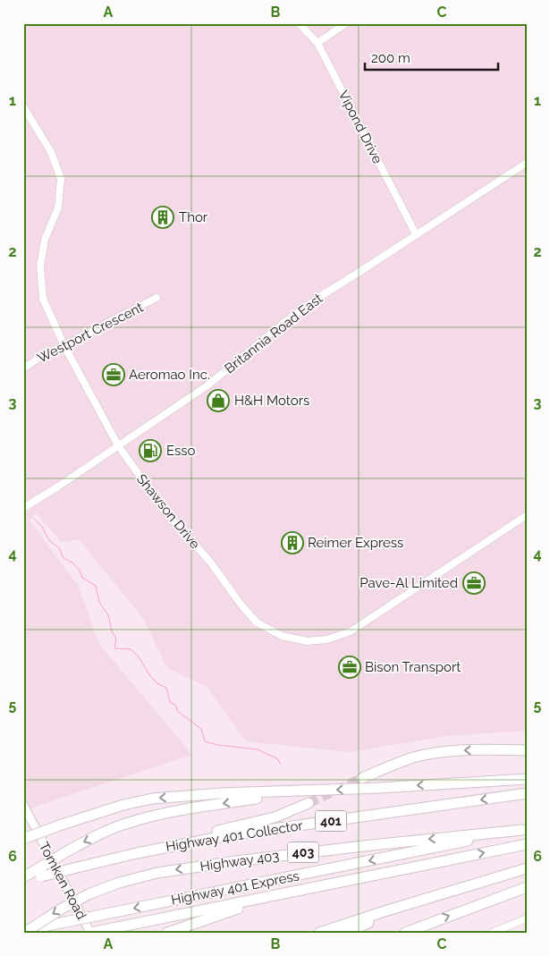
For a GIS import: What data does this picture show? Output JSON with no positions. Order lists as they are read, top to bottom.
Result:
{
  "streets": {
    "highway": [
      "401",
      "Highway 401 Collector",
      "403",
      "Highway 403",
      "Highway 401 Express"
    ],
    "main road": ["Tomken Road"],
    "street": [
      "Vipond Drive",
      "Westport Crescent",
      "Britannia Road East",
      "Shawson Drive"
    ]
  },
  "crossings": [
    ["Vipond Drive", "Britannia Road East"],
    ["Westport Crescent", "Shawson Drive"],
    ["Britannia Road East", "Shawson Drive"],
    ["Highway 403", "Highway 401 Express"],
    ["Tomken Road", "Highway 401 Express"]
  ],
  "places": {
    "building": ["Thor", "Reimer Express"],
    "office": ["Aeromao Inc.", "Pave-Al Limited", "Bison Transport"],
    "shop": ["H&H Motors"],
    "fuel station": ["Esso"]
  },
  "scale_bar": "200 m",
  "grid": {
    "columns": ["A", "B", "C"],
    "rows": [
      "1",
      "2",
      "3",
      "4",
      "5",
      "6"
    ]
  }
}
